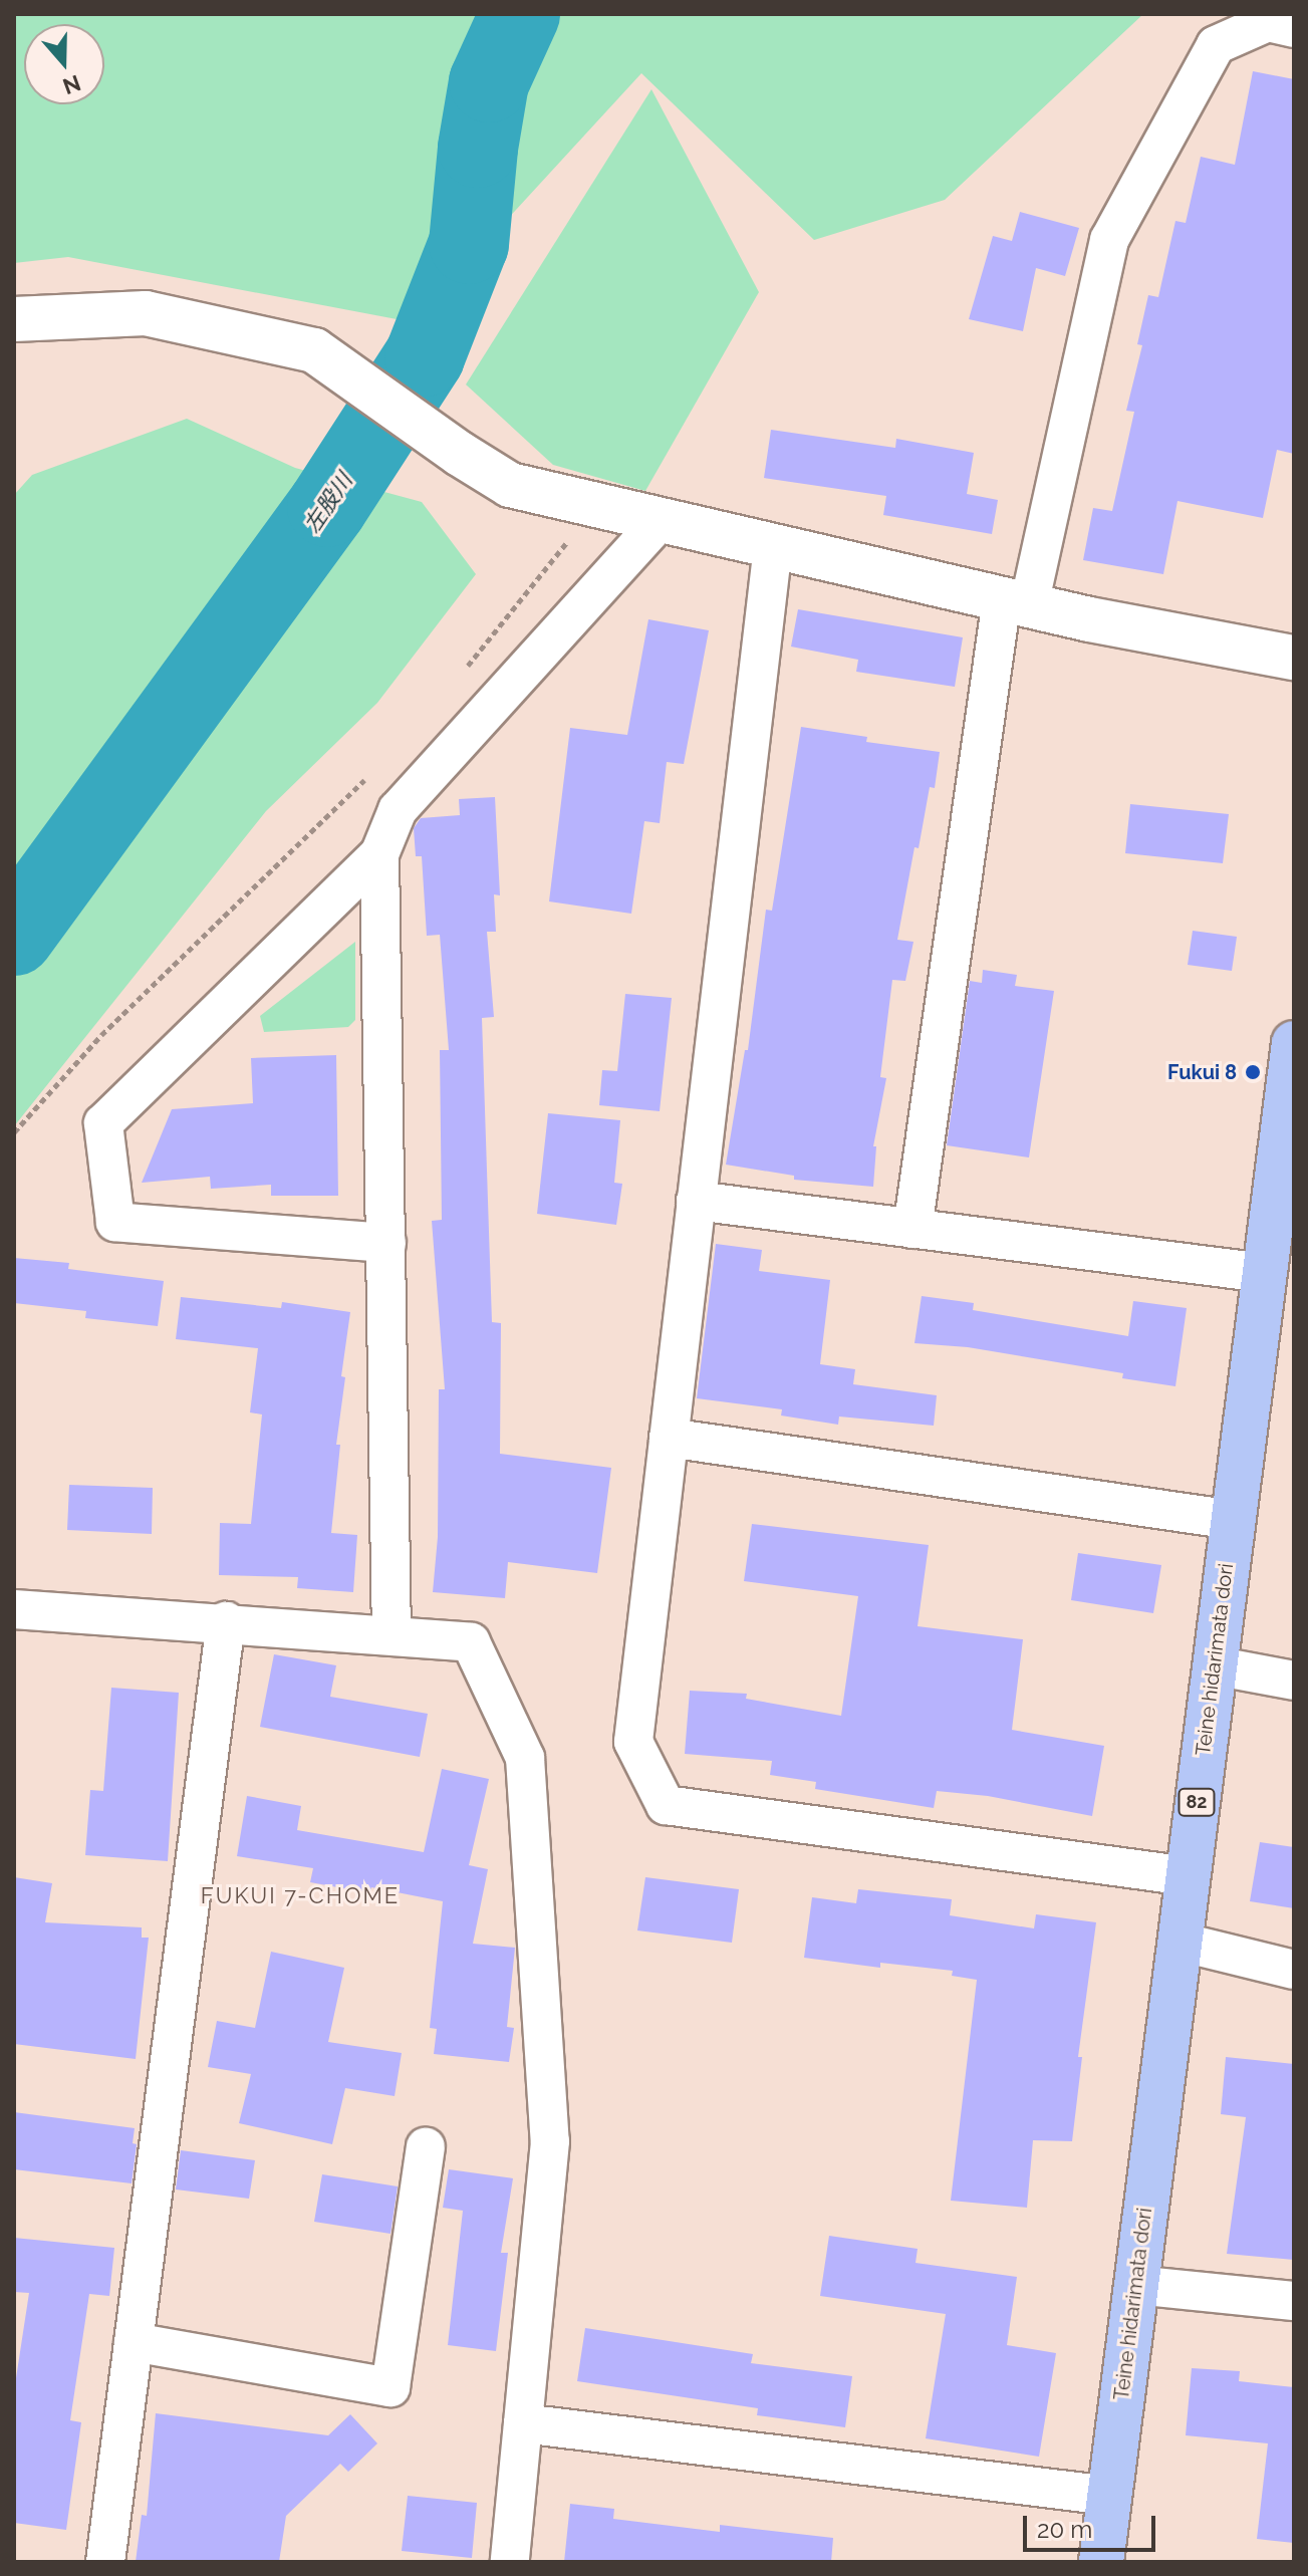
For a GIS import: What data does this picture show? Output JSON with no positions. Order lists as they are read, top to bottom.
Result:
{
  "streets": {
    "main road": ["Teine hidarimata dori", "82"]
  },
  "districts": ["FUKUI 7-CHOME"],
  "water": ["左股川"],
  "places": ["Fukui 8"],
  "scale_bar": "20 m",
  "north": "bottom"
}
